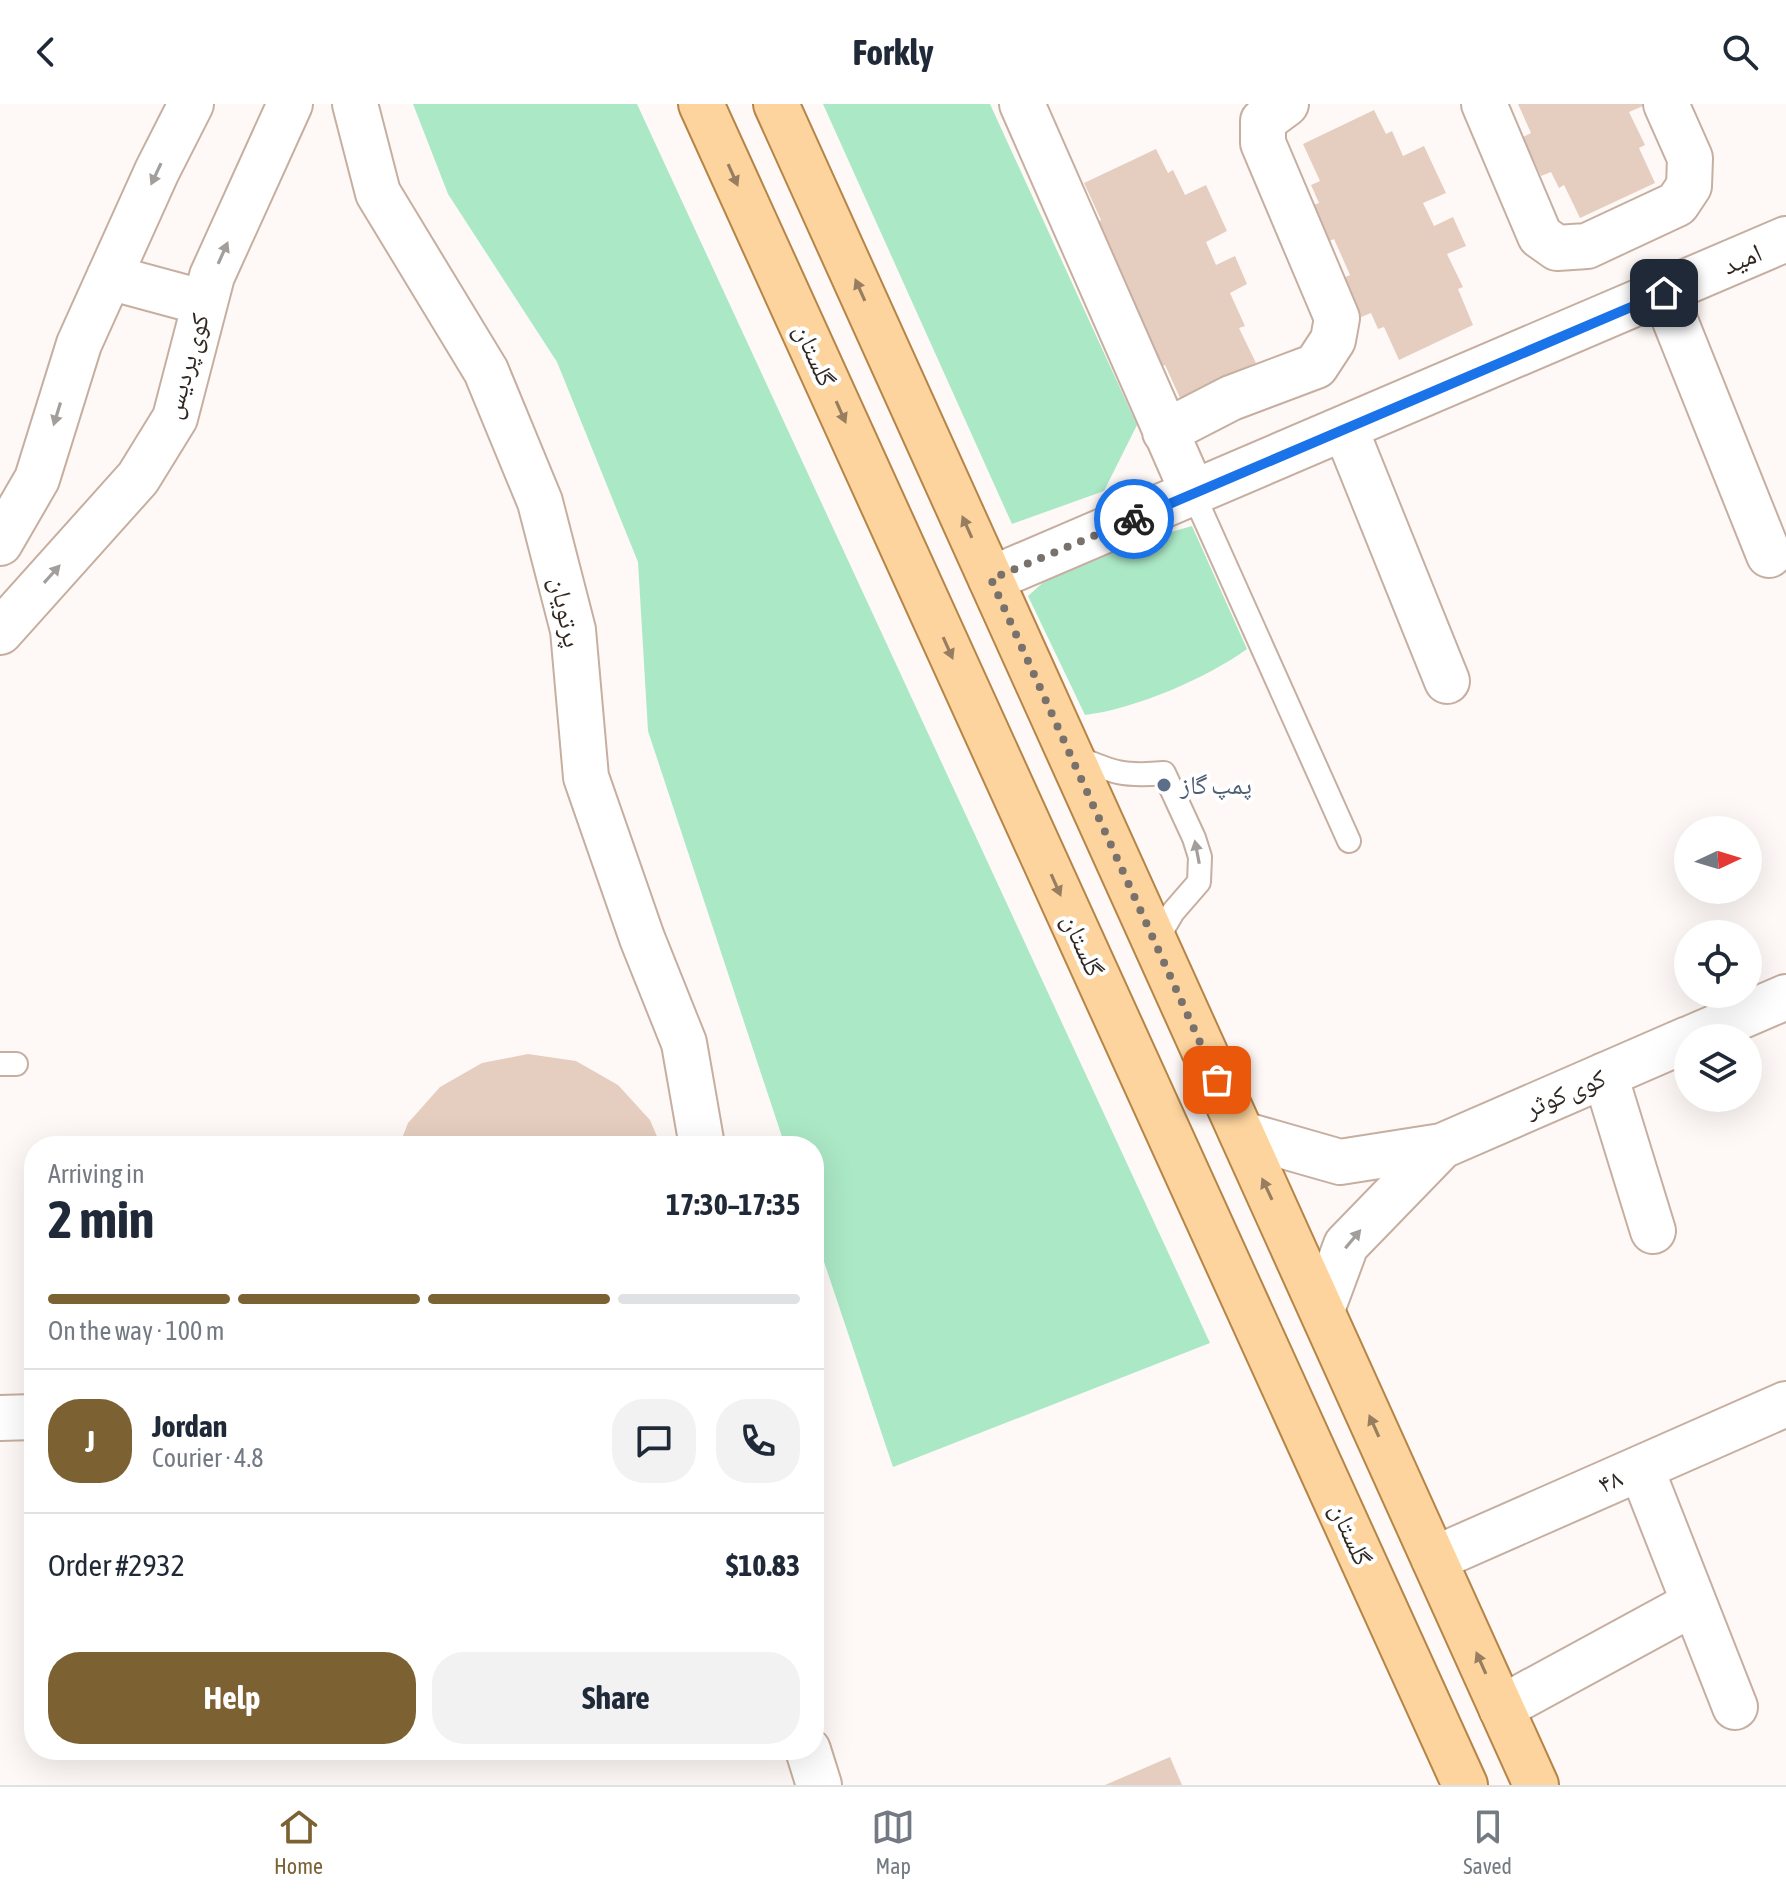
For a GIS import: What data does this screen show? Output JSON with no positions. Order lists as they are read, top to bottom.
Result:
{
  "streets": {
    "main road": ["گلستان"],
    "street": [
      "امید",
      "کوی پردیس",
      "پرتویان",
      "کوی کوثر",
      "۴۸"
    ]
  },
  "places": ["پمپ گاز"],
  "north": "right",
  "page": {
    "header": "Forkly",
    "heading": ["2 min", "Arriving in", "17:30–17:35"],
    "panel": [
      "Jordan",
      "Courier · 4.8",
      "Order #2932",
      "$10.83"
    ],
    "bar": "On the way · 100 m",
    "round": "J",
    "buttons": ["Help", "Share"],
    "tabs": ["Home", "Map", "Saved"]
  }
}
